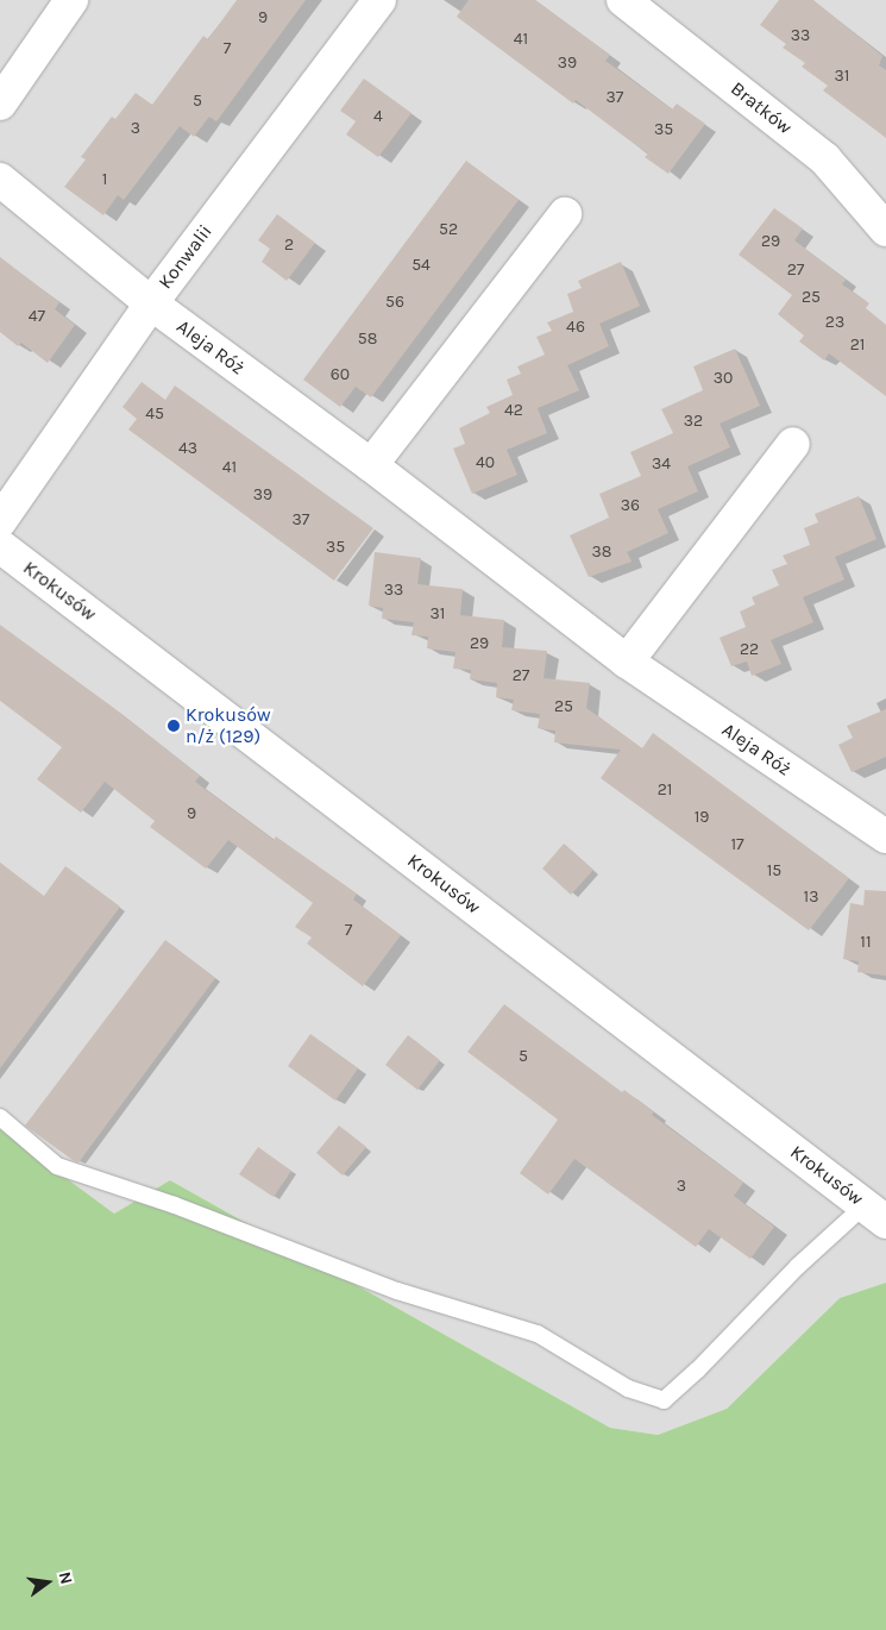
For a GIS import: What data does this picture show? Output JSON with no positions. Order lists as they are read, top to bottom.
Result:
{
  "streets": {
    "street": [
      "Bratków",
      "Konwalii",
      "Aleja Róż",
      "Krokusów"
    ]
  },
  "crossings": [
    ["Konwalii", "Aleja Róż"]
  ],
  "places": ["Krokusów n/ż (129)"],
  "house_numbers": [
    "9",
    "33",
    "41",
    "7",
    "39",
    "31",
    "37",
    "5",
    "4",
    "3",
    "35",
    "1",
    "52",
    "29",
    "2",
    "54",
    "27",
    "25",
    "56",
    "47",
    "23",
    "46",
    "58",
    "21",
    "60",
    "30",
    "42",
    "45",
    "32",
    "43",
    "40",
    "34",
    "41",
    "39",
    "36",
    "37",
    "35",
    "38",
    "33",
    "31",
    "29",
    "22",
    "27",
    "25",
    "21",
    "9",
    "19",
    "17",
    "15",
    "13",
    "7",
    "11",
    "5",
    "3"
  ],
  "north": "right"
}
